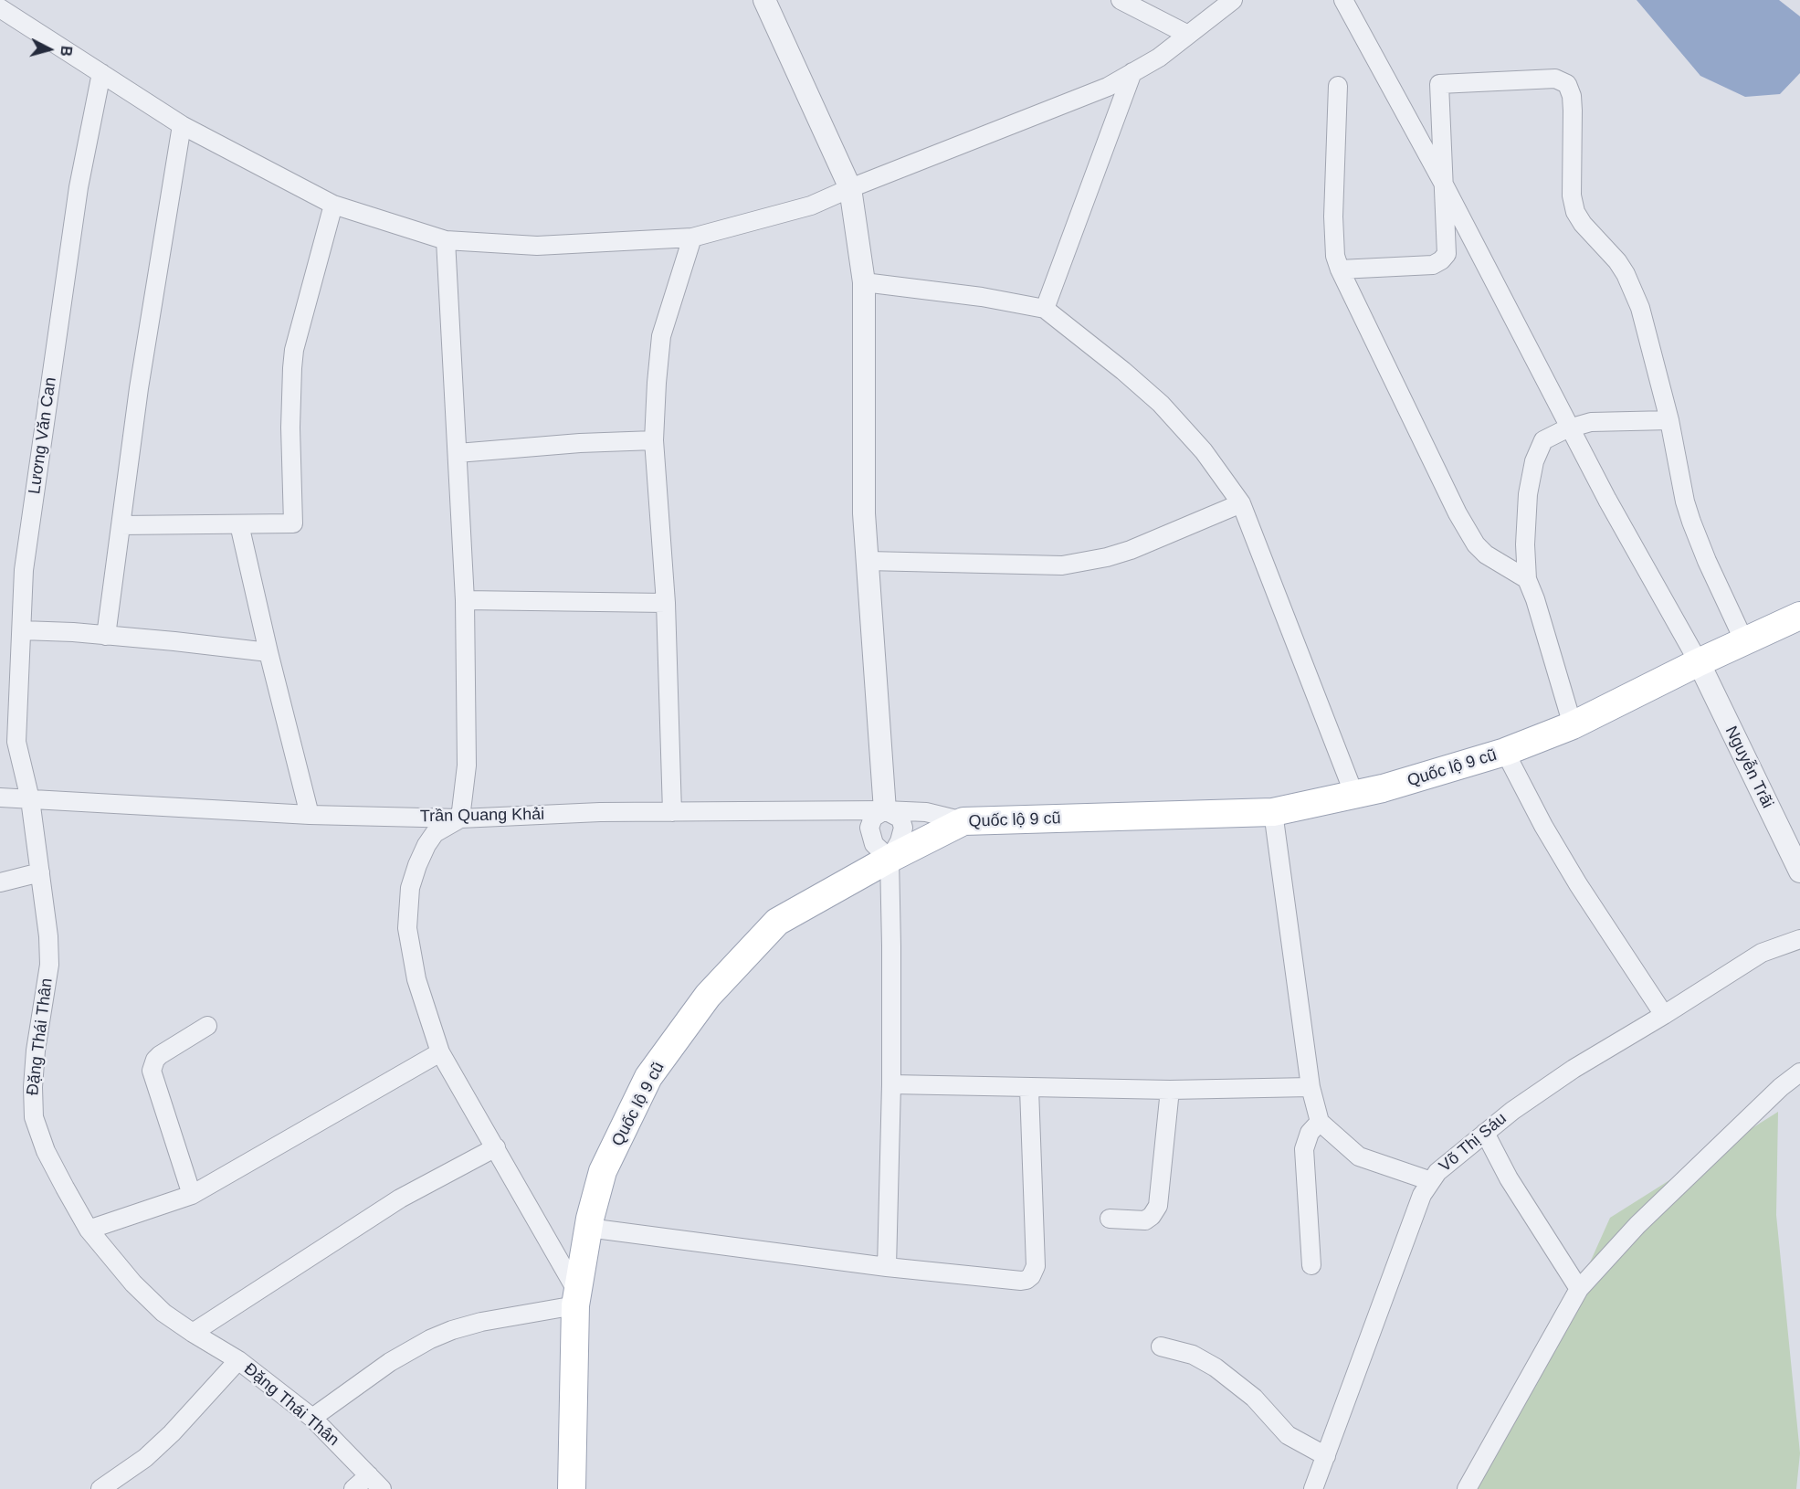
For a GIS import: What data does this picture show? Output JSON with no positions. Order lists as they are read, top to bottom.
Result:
{
  "streets": {
    "main road": ["Quốc lộ 9 cũ"],
    "street": [
      "Lương Văn Can",
      "Nguyễn Trãi",
      "Trần Quang Khải",
      "Đặng Thái Thân",
      "Võ Thị Sáu"
    ]
  },
  "crossings": [
    ["Lương Văn Can", "Trần Quang Khải"],
    ["Lương Văn Can", "Đặng Thái Thân"],
    ["Nguyễn Trãi", "Quốc lộ 9 cũ"],
    ["Quốc lộ 9 cũ", "Trần Quang Khải"],
    ["Trần Quang Khải", "Đặng Thái Thân"]
  ],
  "north": "right"
}
